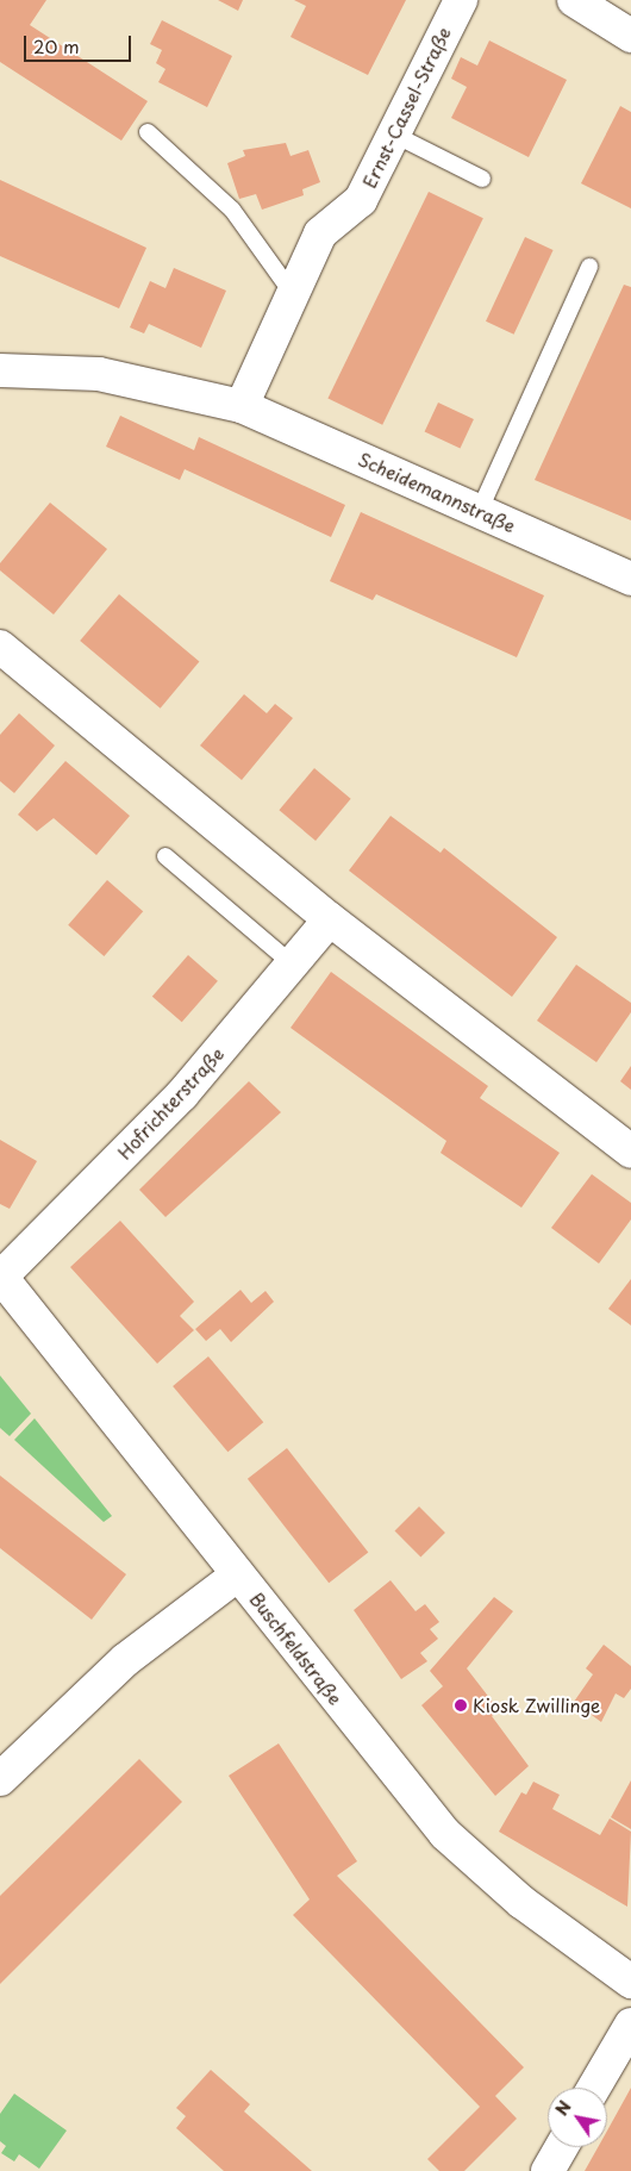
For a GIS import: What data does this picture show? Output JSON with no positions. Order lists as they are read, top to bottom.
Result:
{
  "streets": {
    "street": [
      "Ernst-Cassel-Straße",
      "Scheidemannstraße",
      "Hofrichterstraße",
      "Buschfeldstraße"
    ]
  },
  "crossings": [
    ["Hofrichterstraße", "Buschfeldstraße"]
  ],
  "places": ["Kiosk Zwillinge"],
  "scale_bar": "20 m",
  "north": "top left"
}
